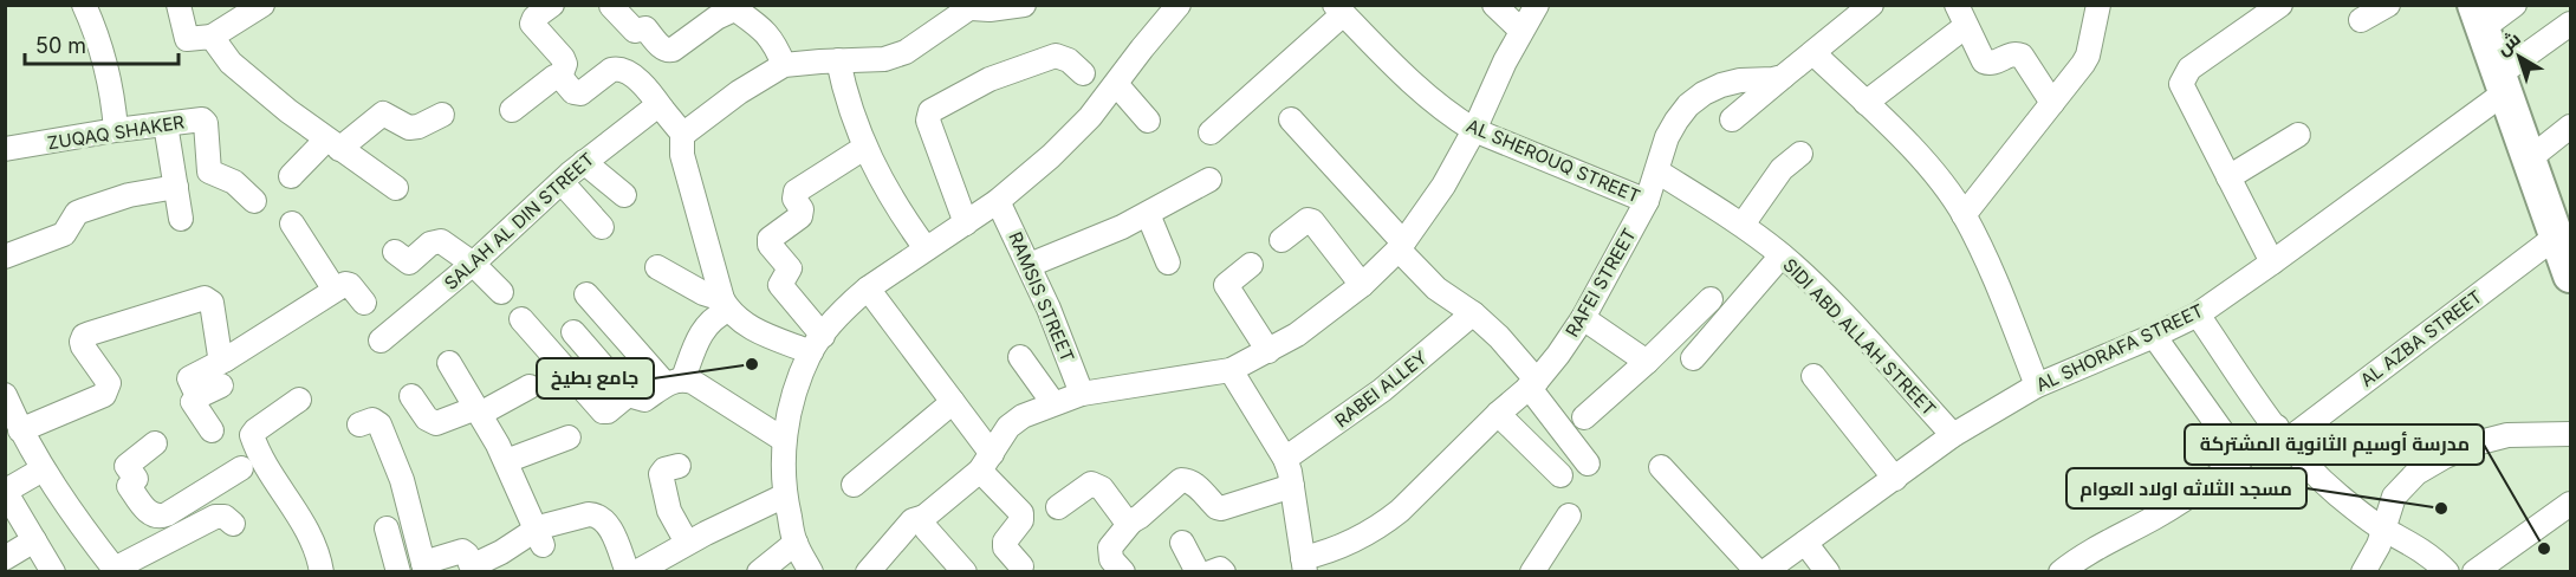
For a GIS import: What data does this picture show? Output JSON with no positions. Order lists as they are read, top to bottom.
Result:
{
  "streets": {
    "street": [
      "ZUQAQ SHAKER",
      "AL SHEROUQ STREET",
      "SALAH AL DIN STREET",
      "RAFEI STREET",
      "RAMSIS STREET",
      "SIDI ABD ALLAH STREET",
      "AL AZBA STREET",
      "AL SHORAFA STREET",
      "RABEI ALLEY"
    ]
  },
  "crossings": [
    ["AL SHEROUQ STREET", "RAFEI STREET"],
    ["RAFEI STREET", "SIDI ABD ALLAH STREET"],
    ["SIDI ABD ALLAH STREET", "AL SHORAFA STREET"]
  ],
  "places": ["جامع بطيخ", "مسجد الثلاثه اولاد العوام", "مدرسة أوسيم الثانوية المشتركة"],
  "scale_bar": "50 m",
  "north": "top left"
}
